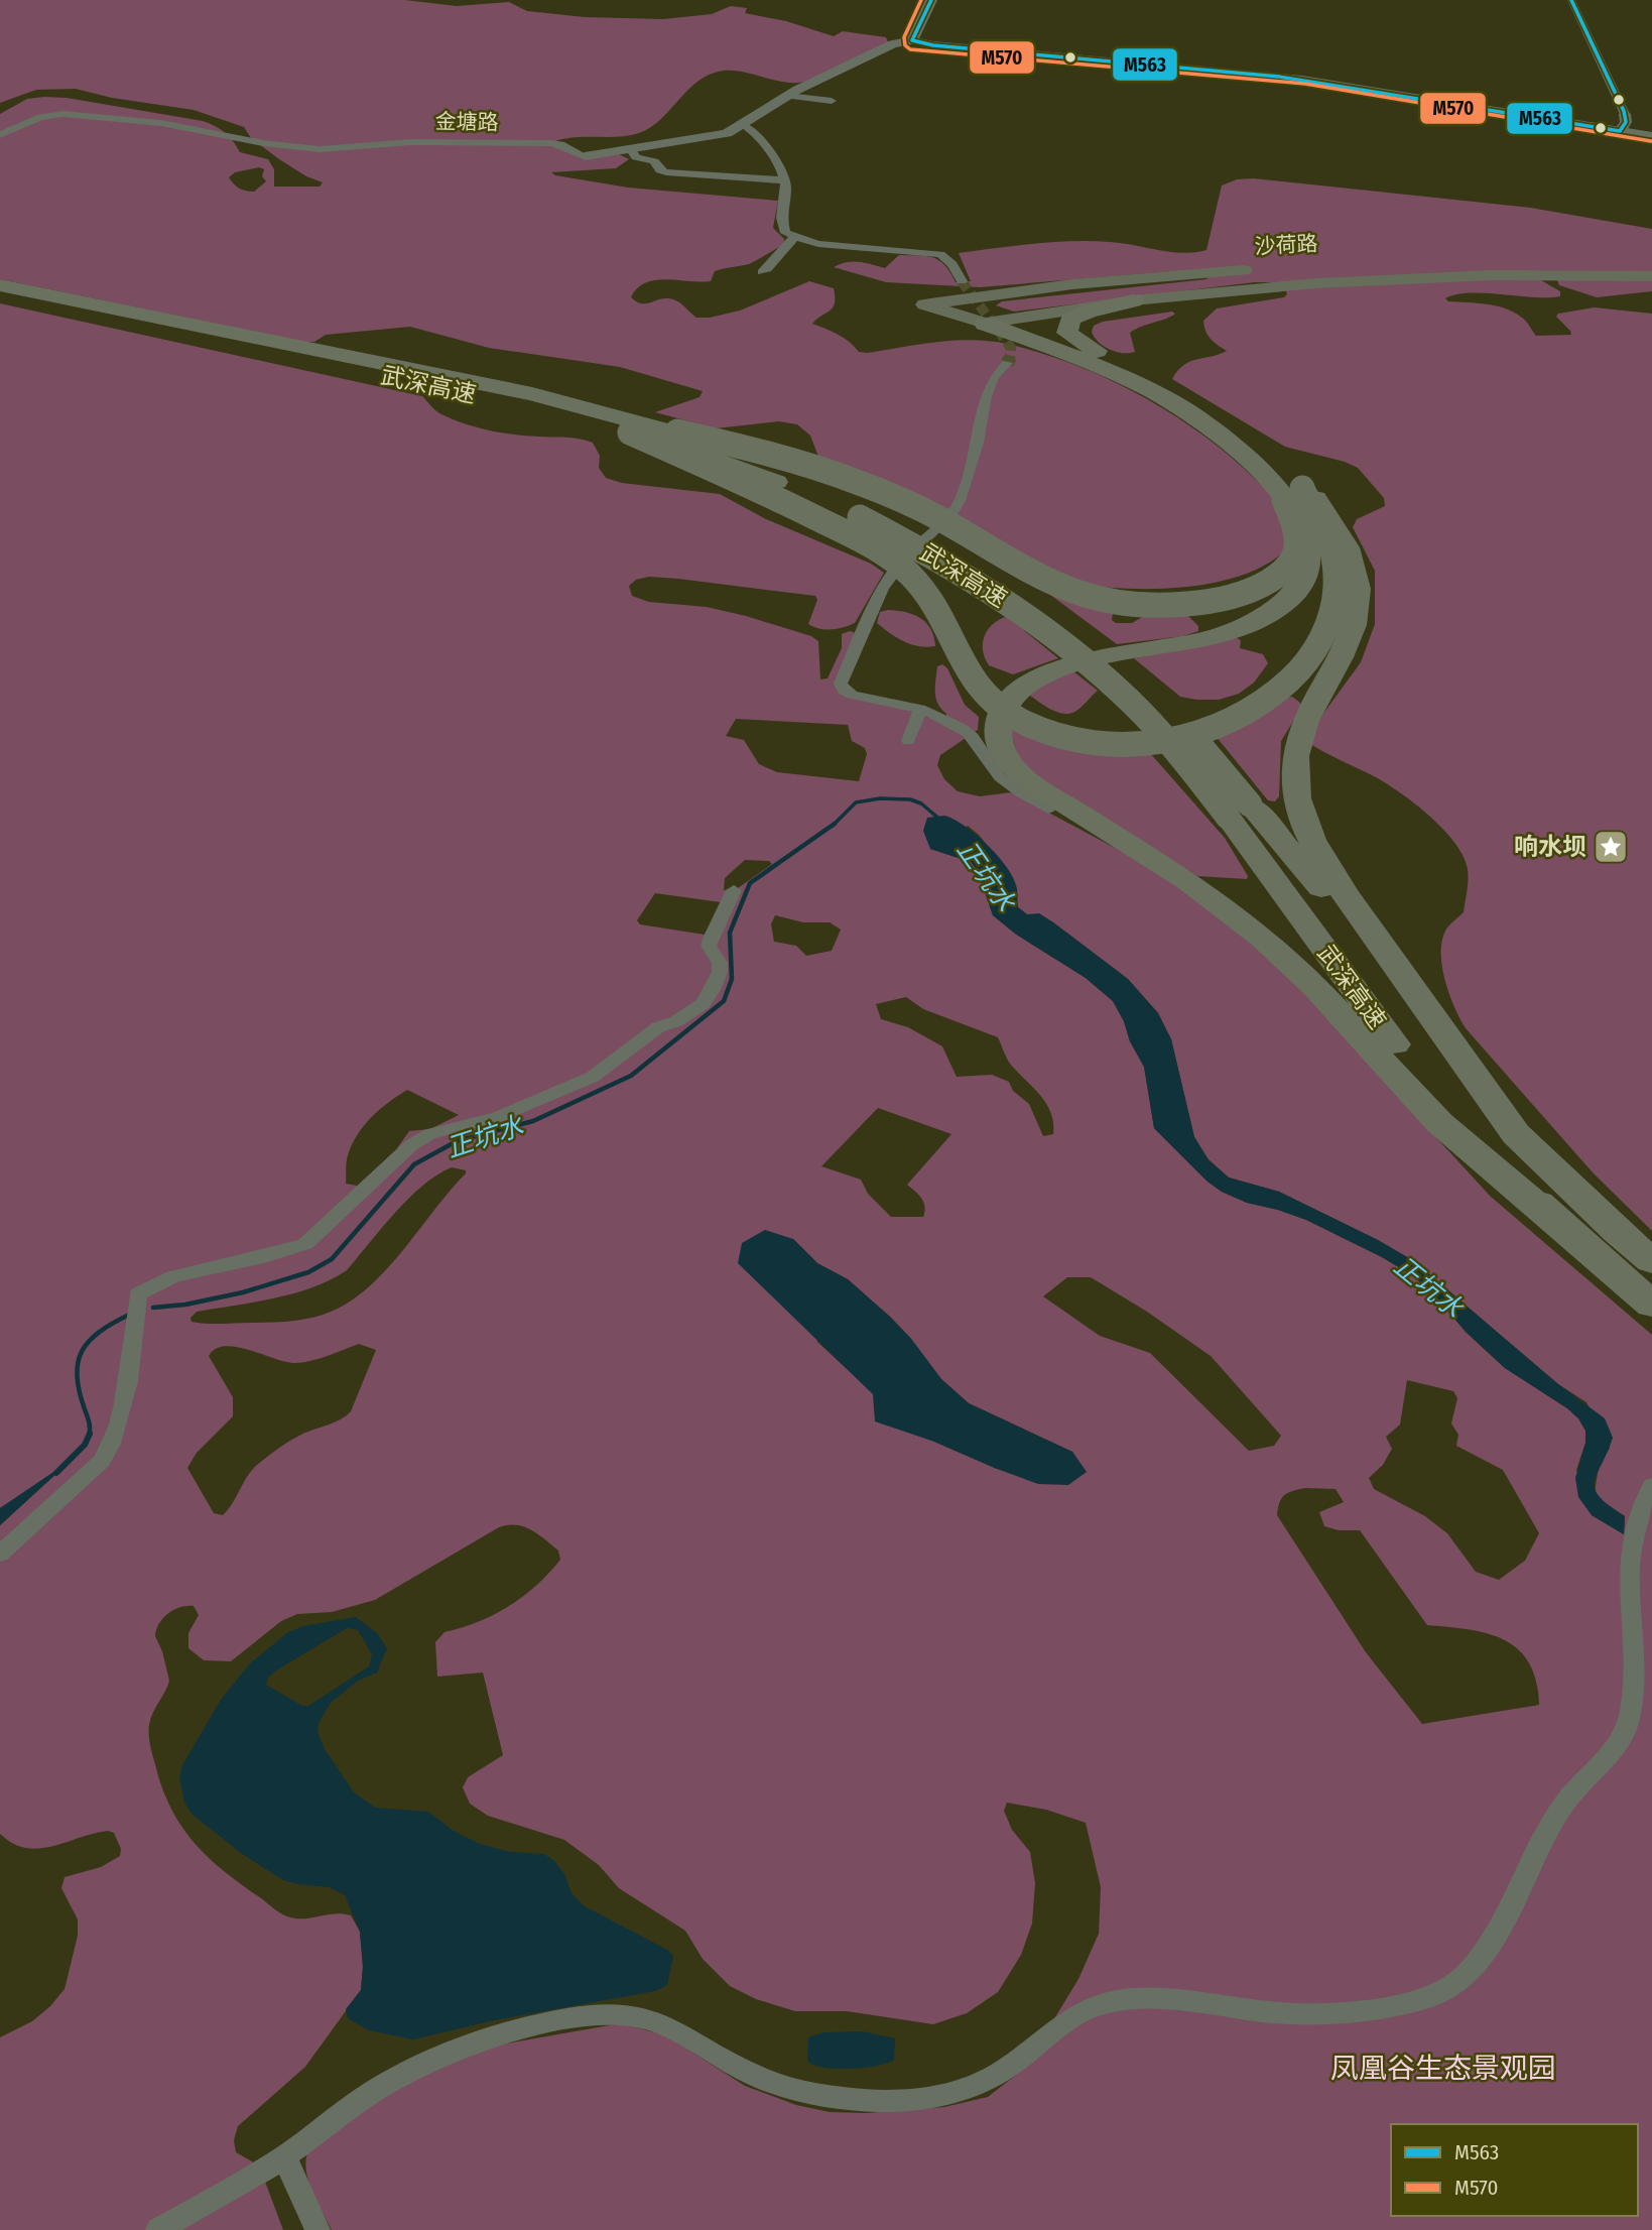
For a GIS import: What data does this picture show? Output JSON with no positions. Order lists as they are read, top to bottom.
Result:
{
  "streets": {
    "highway": ["武深高速"],
    "main road": ["沙荷路"],
    "street": ["金塘路"]
  },
  "water": ["正坑水"],
  "parks": ["凤凰谷生态景观园"],
  "places": {
    "place": ["响水坝"]
  },
  "lines": ["transit line M563", "transit line M570"],
  "legend": ["M563", "M570"]
}
